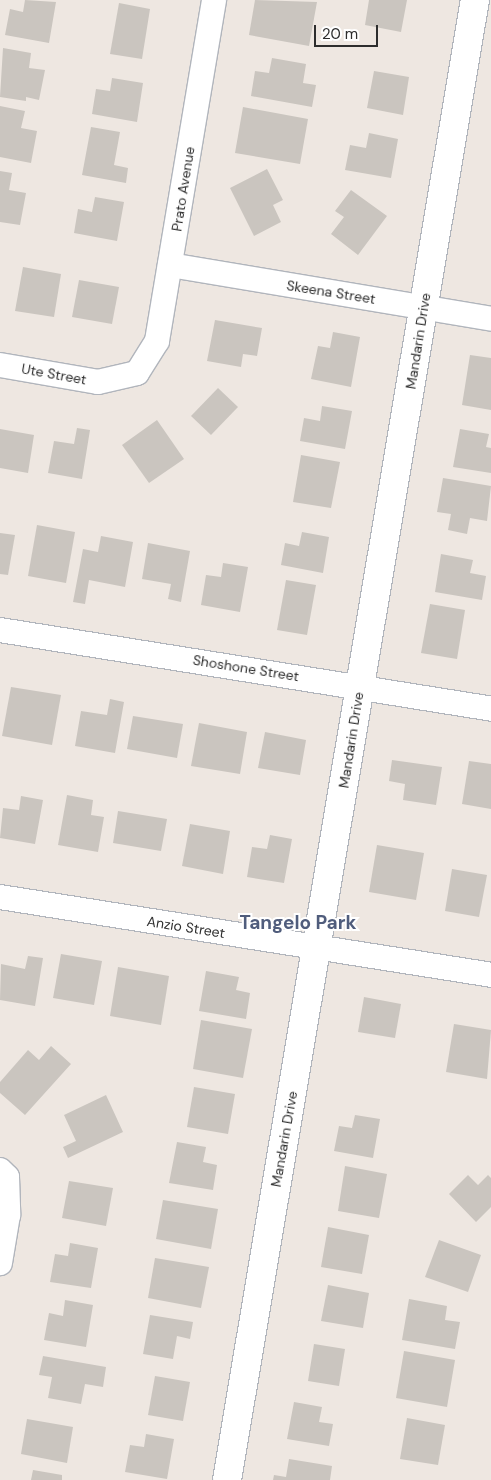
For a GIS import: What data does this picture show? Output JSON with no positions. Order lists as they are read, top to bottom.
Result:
{
  "streets": {
    "street": [
      "Prato Avenue",
      "Skeena Street",
      "Mandarin Drive",
      "Ute Street",
      "Shoshone Street",
      "Anzio Street"
    ]
  },
  "crossings": [
    ["Prato Avenue", "Skeena Street"],
    ["Prato Avenue", "Ute Street"],
    ["Skeena Street", "Mandarin Drive"],
    ["Mandarin Drive", "Shoshone Street"],
    ["Mandarin Drive", "Anzio Street"]
  ],
  "districts": ["Tangelo Park"],
  "scale_bar": "20 m"
}
